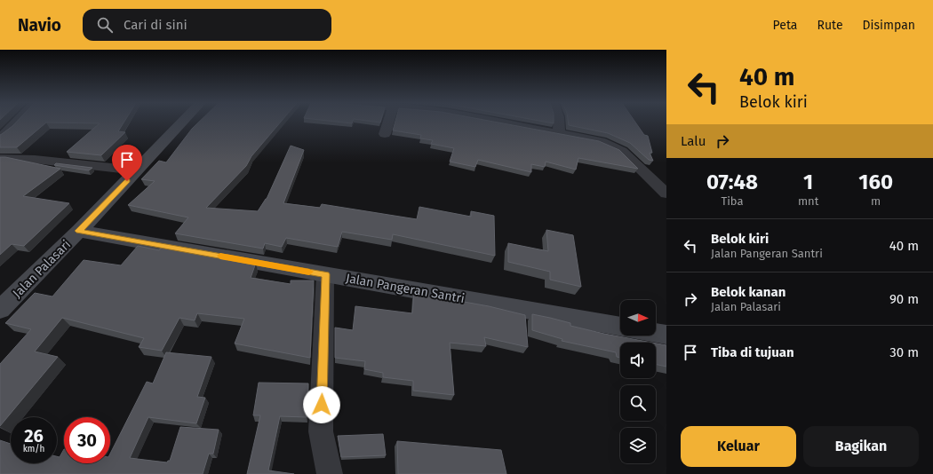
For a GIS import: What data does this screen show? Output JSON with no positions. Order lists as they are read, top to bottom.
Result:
{
  "streets": {
    "street": ["Jalan Palasari", "Jalan Pangeran Santri"]
  },
  "crossings": [
    ["Jalan Palasari", "Jalan Pangeran Santri"]
  ],
  "north": "right",
  "page": {
    "header": "Navio",
    "search": "Cari di sini",
    "nav": ["Peta", "Rute", "Disimpan"],
    "turn": ["40 m", "Belok kiri"],
    "then": "Lalu",
    "eta": [
      "07:48",
      "Tiba",
      "1",
      "mnt",
      "160",
      "m"
    ],
    "list": [
      {
        "name": "Belok kiri",
        "note": "Jalan Pangeran Santri",
        "value": "40 m"
      },
      {
        "name": "Belok kanan",
        "note": "Jalan Palasari",
        "value": "90 m"
      },
      {
        "name": "Tiba di tujuan",
        "value": "30 m"
      }
    ],
    "speed": "26 km/h",
    "limit": "30",
    "buttons": ["Keluar", "Bagikan"]
  }
}
